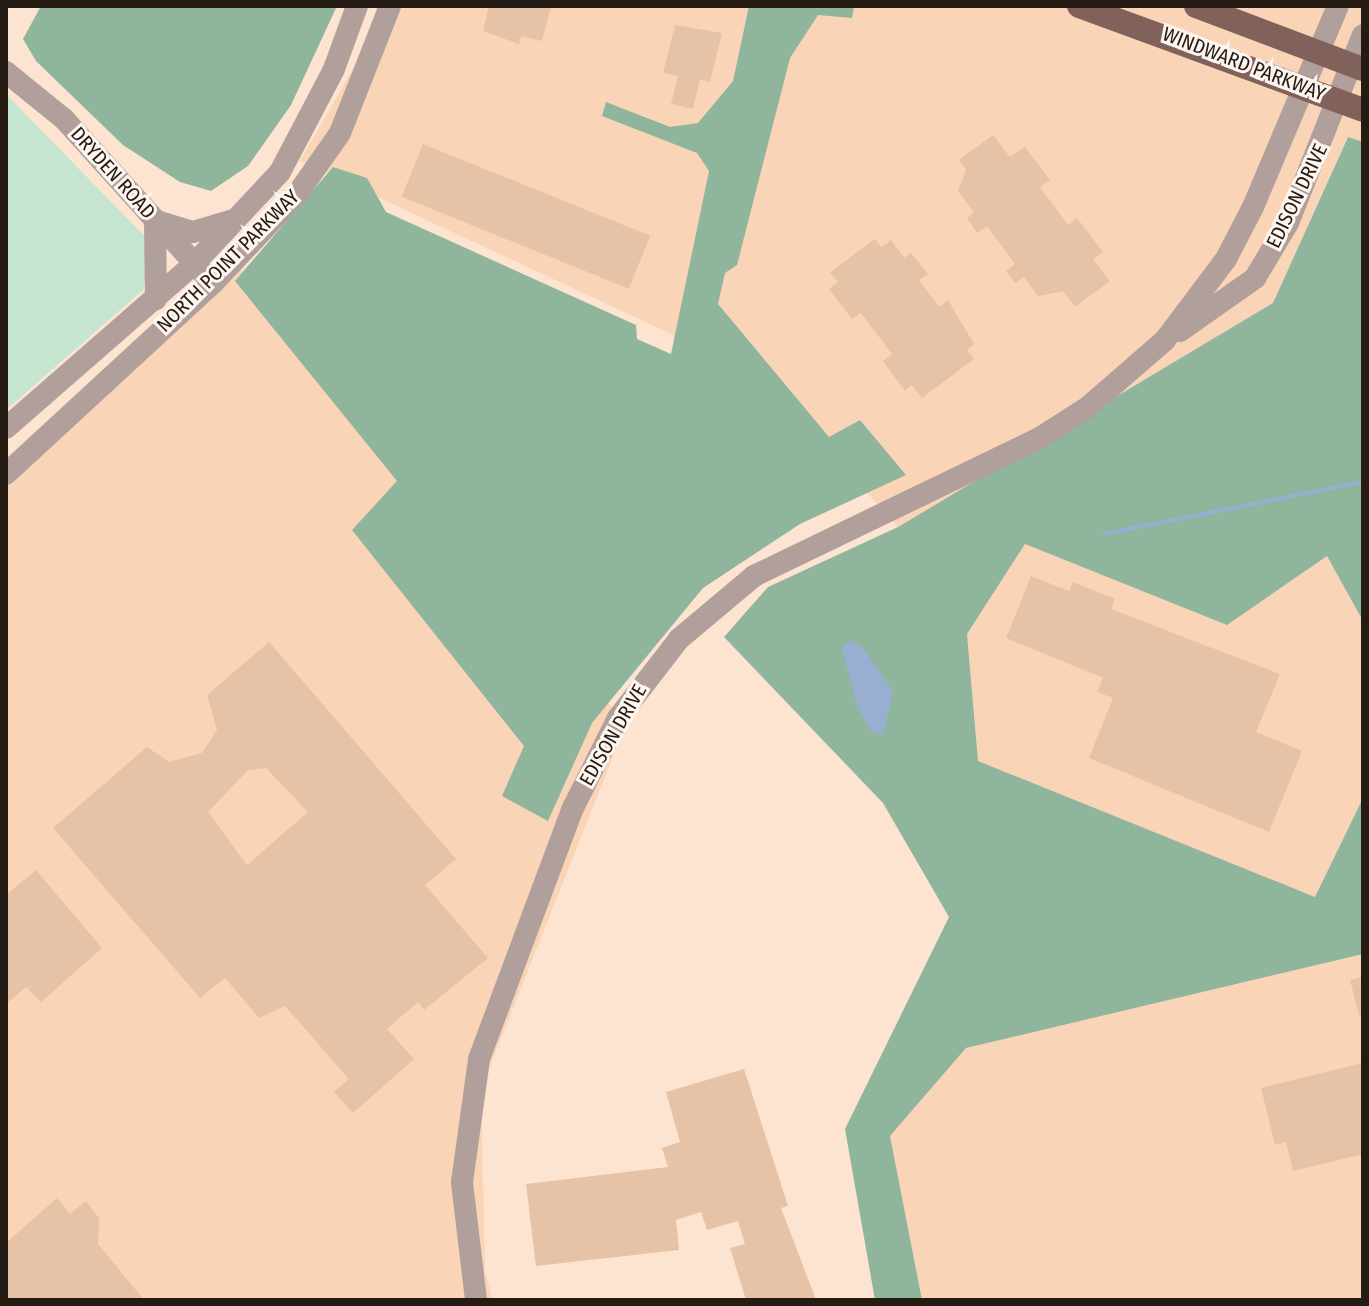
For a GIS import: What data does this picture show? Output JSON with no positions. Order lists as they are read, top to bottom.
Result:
{
  "streets": {
    "main road": ["WINDWARD PARKWAY"],
    "street": ["DRYDEN ROAD", "EDISON DRIVE", "NORTH POINT PARKWAY"]
  },
  "crossings": [
    ["WINDWARD PARKWAY", "EDISON DRIVE"],
    ["DRYDEN ROAD", "NORTH POINT PARKWAY"]
  ]
}
